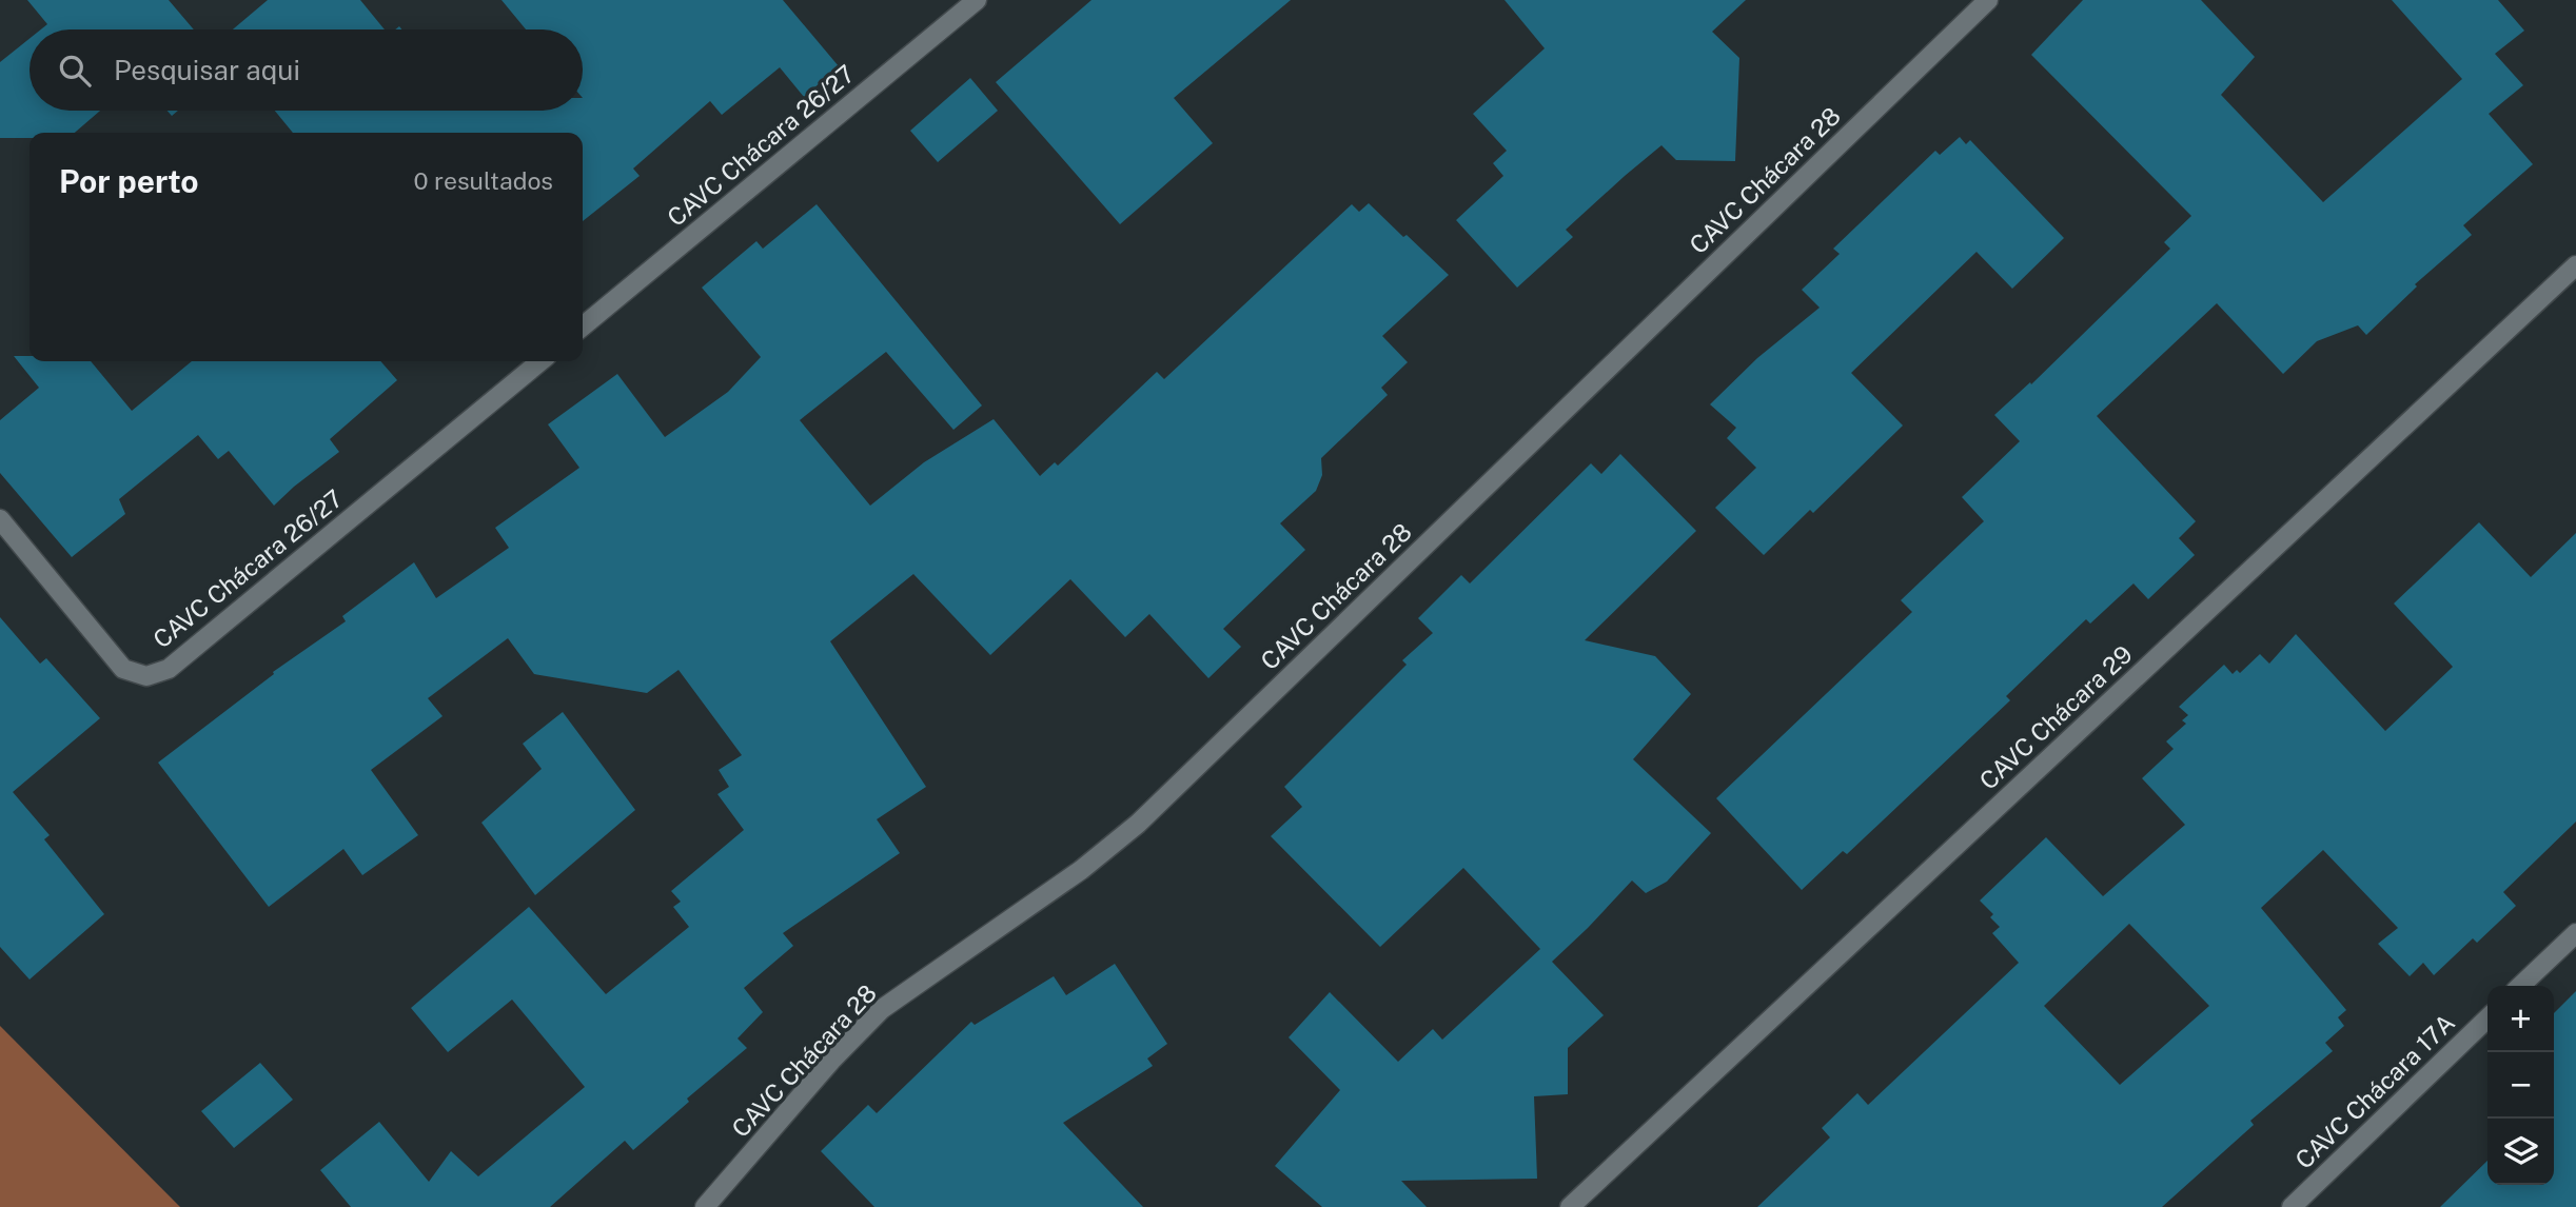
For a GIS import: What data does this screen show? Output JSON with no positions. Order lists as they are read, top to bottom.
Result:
{
  "streets": {
    "street": [
      "CAVC Chácara 26/27",
      "CAVC Chácara 28",
      "CAVC Chácara 29",
      "CAVC Chácara 17A"
    ]
  },
  "page": {
    "search": "Pesquisar aqui",
    "heading": ["Por perto", "0 resultados"],
    "map_buttons": ["+", "−"]
  }
}
